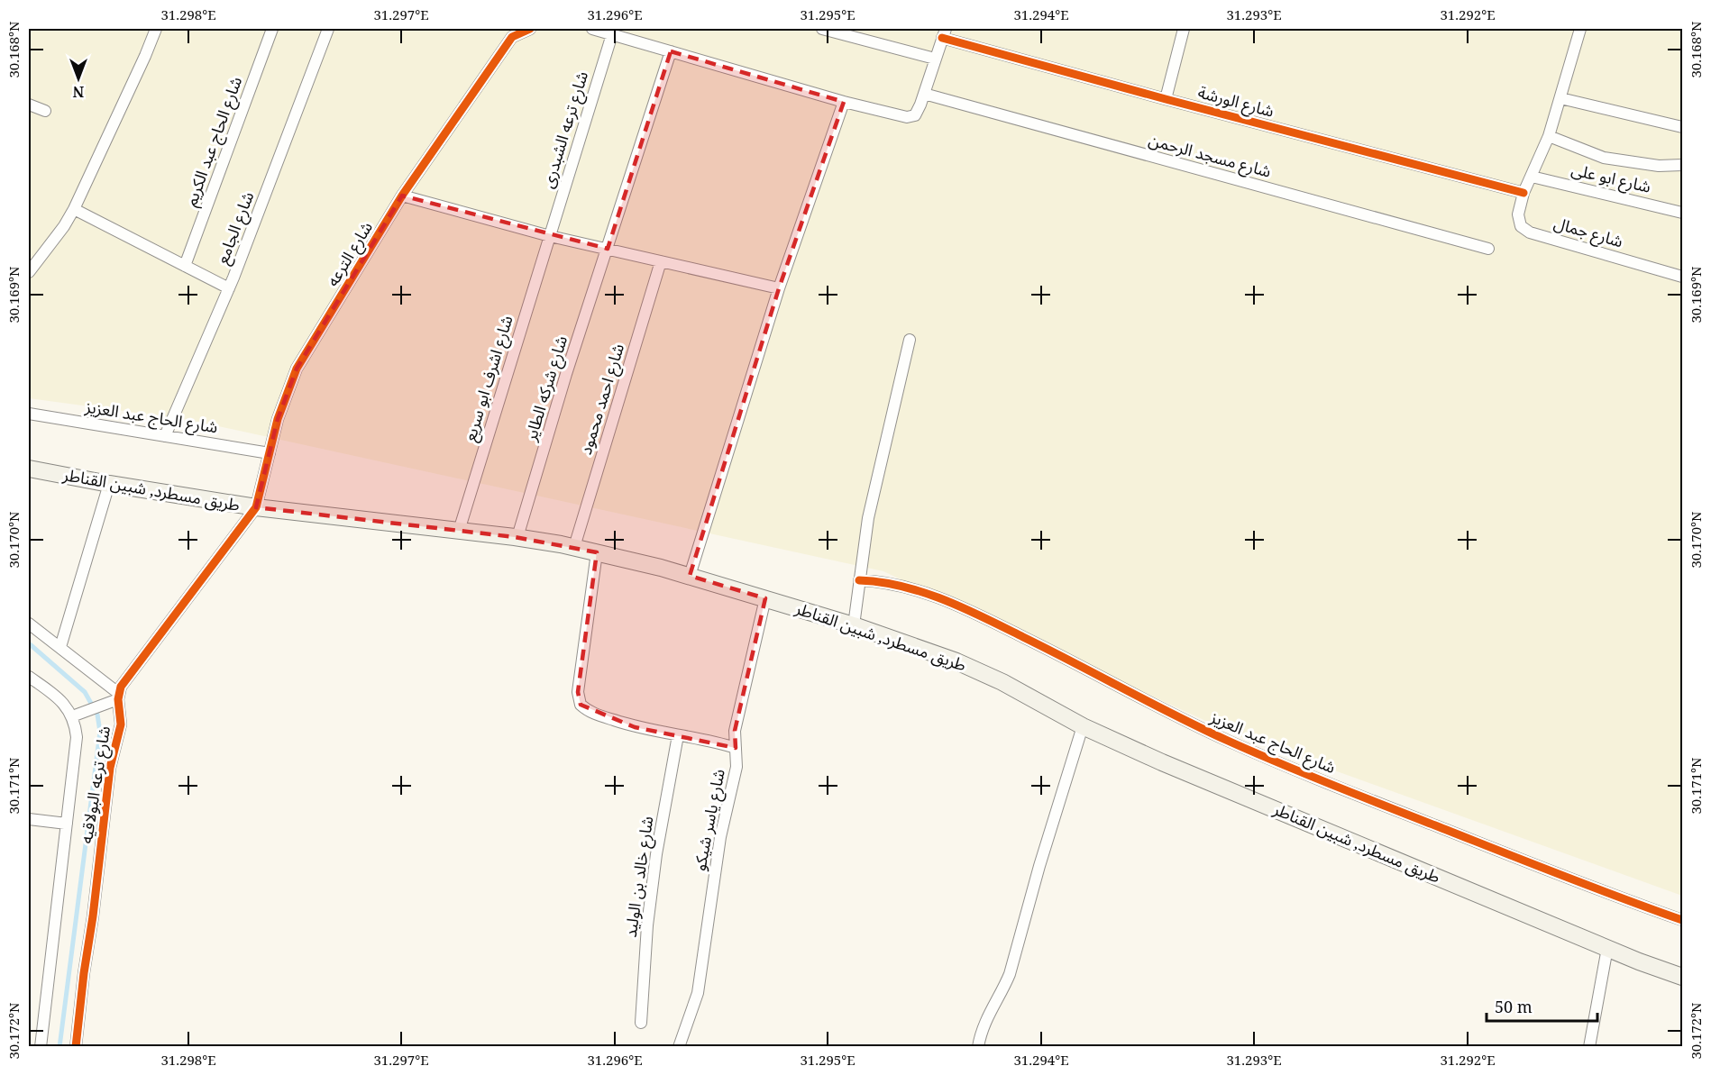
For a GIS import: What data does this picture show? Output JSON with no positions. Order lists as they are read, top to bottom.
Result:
{
  "streets": {
    "main road": ["طريق مسطرد, شبين القناطر"],
    "street": [
      "شارع الورشة",
      "شارع ترعه الشبدرى",
      "شارع الحاج عبد الكريم",
      "شارع مسجد الرحمن",
      "شارع ابو على",
      "شارع الجامع",
      "شارع جمال",
      "شارع الترعه",
      "شارع اشرف ابو سريع",
      "شارع شركه الطاير",
      "شارع احمد محمود",
      "شارع الحاج عبد العزيز",
      "شارع ترعه البولاقيه",
      "شارع ياسر شيكو",
      "شارع خالد بن الوليد"
    ]
  },
  "crossings": [
    ["شارع الورشة", "شارع جمال"],
    ["شارع ترعه الشبدرى", "شارع اشرف ابو سريع"],
    ["شارع ابو على", "شارع جمال"],
    ["شارع الجامع", "شارع الحاج عبد العزيز"],
    ["شارع الترعه", "شارع الحاج عبد العزيز"],
    ["شارع الترعه", "طريق مسطرد, شبين القناطر"],
    ["شارع اشرف ابو سريع", "طريق مسطرد, شبين القناطر"],
    ["شارع شركه الطاير", "طريق مسطرد, شبين القناطر"],
    ["شارع احمد محمود", "طريق مسطرد, شبين القناطر"],
    ["طريق مسطرد, شبين القناطر", "شارع ياسر شيكو"]
  ],
  "scale_bar": "50 m",
  "north": "bottom",
  "coordinates": [
    "31.298°E",
    "31.297°E",
    "31.296°E",
    "31.295°E",
    "31.294°E",
    "31.293°E",
    "31.292°E",
    "30.168°N",
    "30.169°N",
    "30.170°N",
    "30.171°N",
    "30.172°N"
  ]
}
